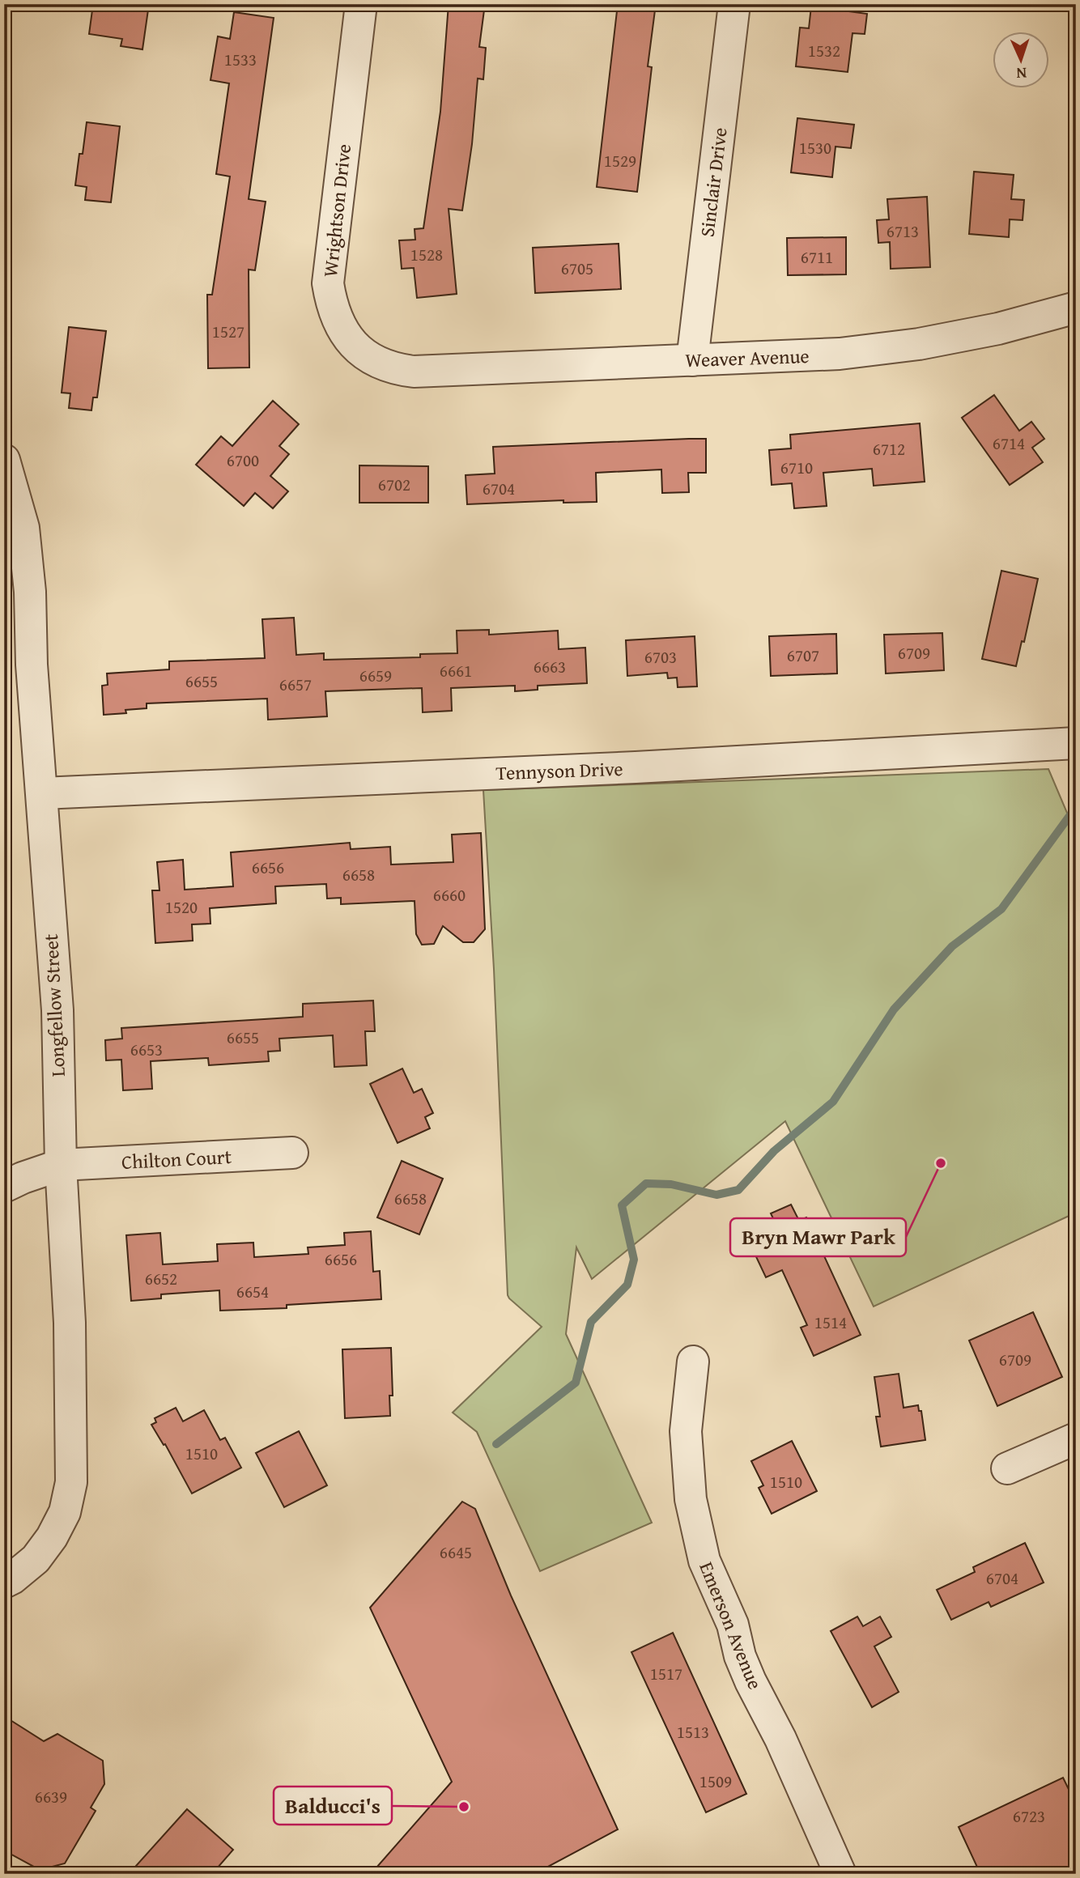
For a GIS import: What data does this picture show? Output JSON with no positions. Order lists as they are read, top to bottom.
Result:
{
  "streets": {
    "street": [
      "Sinclair Drive",
      "Wrightson Drive",
      "Weaver Avenue",
      "Tennyson Drive",
      "Longfellow Street",
      "Chilton Court",
      "Emerson Avenue"
    ]
  },
  "crossings": [
    ["Sinclair Drive", "Weaver Avenue"],
    ["Wrightson Drive", "Weaver Avenue"],
    ["Tennyson Drive", "Longfellow Street"],
    ["Longfellow Street", "Chilton Court"]
  ],
  "places": ["Bryn Mawr Park", "Balducci's"],
  "house_numbers": [
    "1532",
    "1533",
    "1530",
    "1529",
    "6713",
    "1528",
    "6711",
    "6705",
    "1527",
    "6714",
    "6712",
    "6700",
    "6710",
    "6702",
    "6704",
    "6709",
    "6707",
    "6703",
    "6663",
    "6661",
    "6659",
    "6655",
    "6657",
    "6656",
    "6658",
    "6660",
    "1520",
    "6655",
    "6653",
    "6658",
    "6656",
    "6652",
    "6654",
    "1514",
    "6709",
    "1510",
    "1510",
    "6645",
    "6704",
    "1517",
    "1513",
    "1509",
    "6639",
    "6723"
  ],
  "north": "bottom"
}
